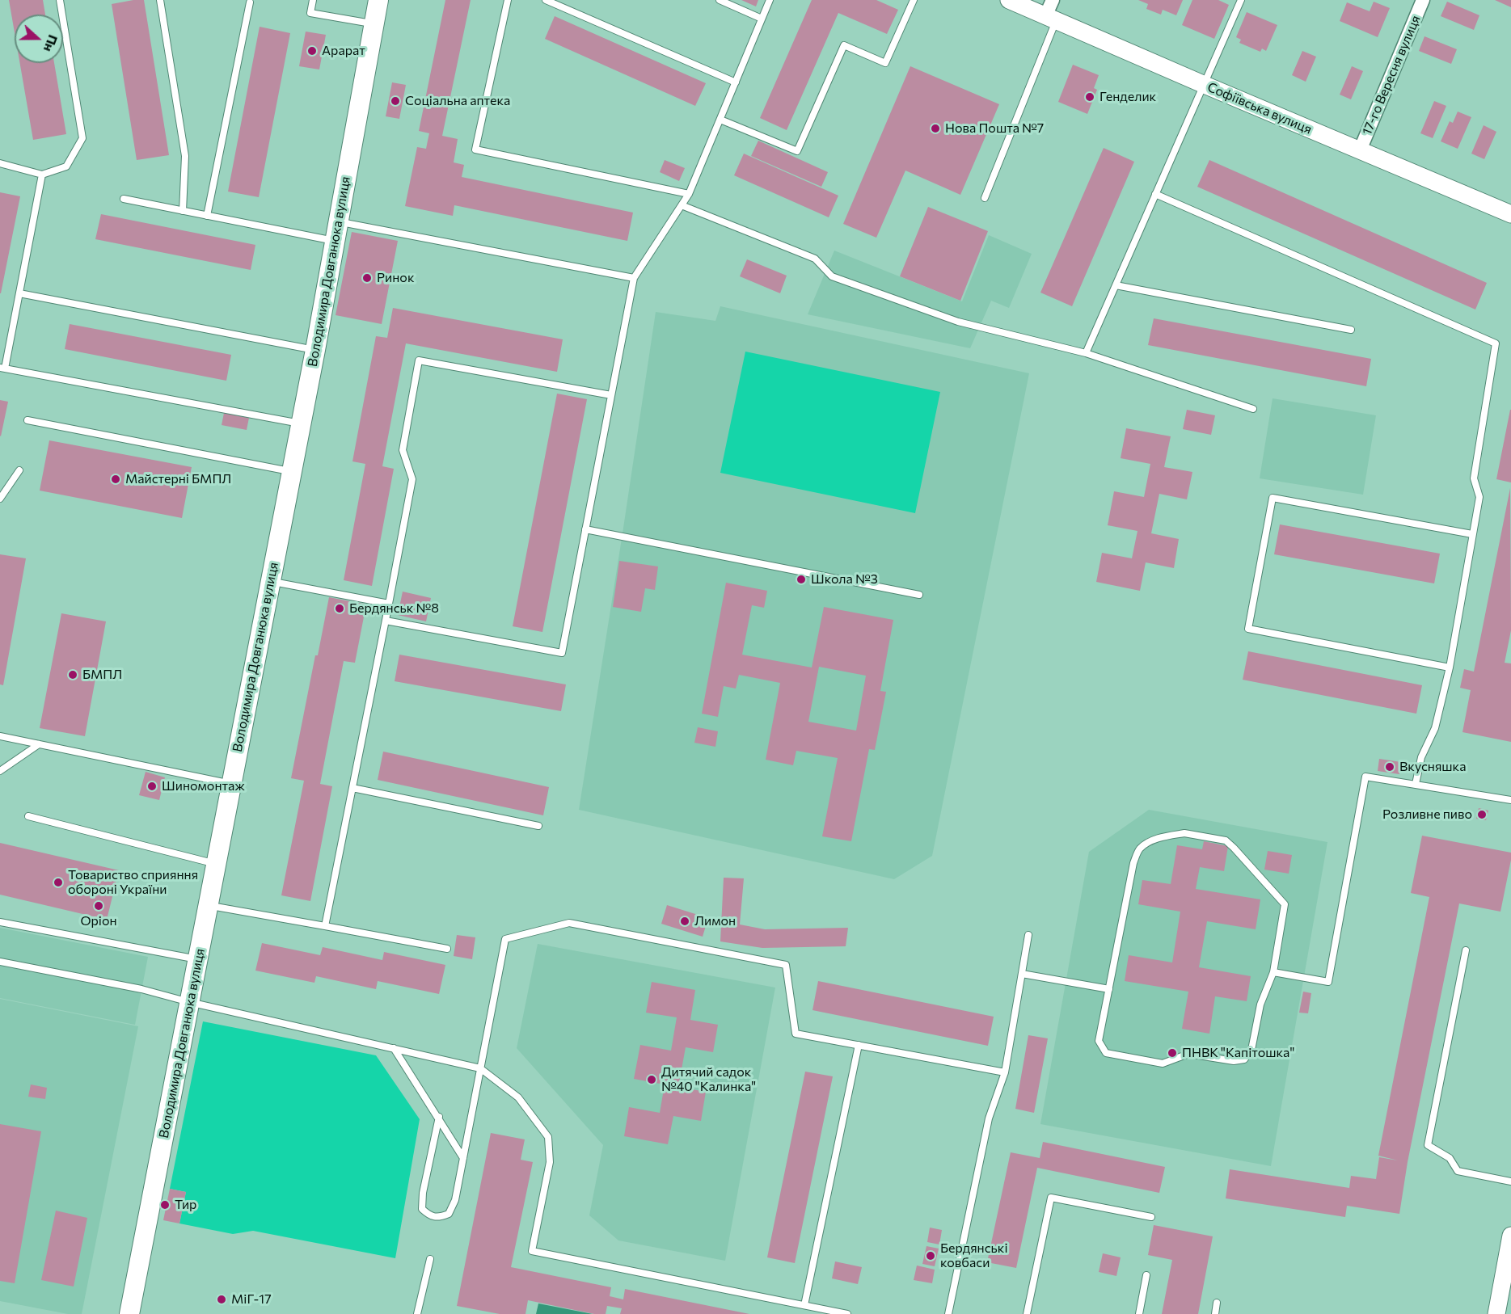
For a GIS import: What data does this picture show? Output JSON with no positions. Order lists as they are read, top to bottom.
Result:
{
  "streets": {
    "main road": ["Володимира Довганюка вулиця"],
    "street": ["17-го Вересня вулиця", "Софіївська вулиця"]
  },
  "crossings": [
    ["17-го Вересня вулиця", "Софіївська вулиця"]
  ],
  "places": [
    "Арарат",
    "Генделик",
    "Соціальна аптека",
    "Нова Пошта №7",
    "Ринок",
    "Майстерні БМПЛ",
    "Школа №3",
    "Бердянськ №8",
    "БМПЛ",
    "Вкусняшка",
    "Шиномонтаж",
    "Розливне пиво",
    "Товариство сприяння обороні України",
    "Оріон",
    "Лимон",
    "ПНВК \"Капітошка\"",
    "Дитячий садок №40 \"Калинка\"",
    "Тир",
    "Бердянські ковбаси",
    "МіГ-17"
  ],
  "north": "right"
}
